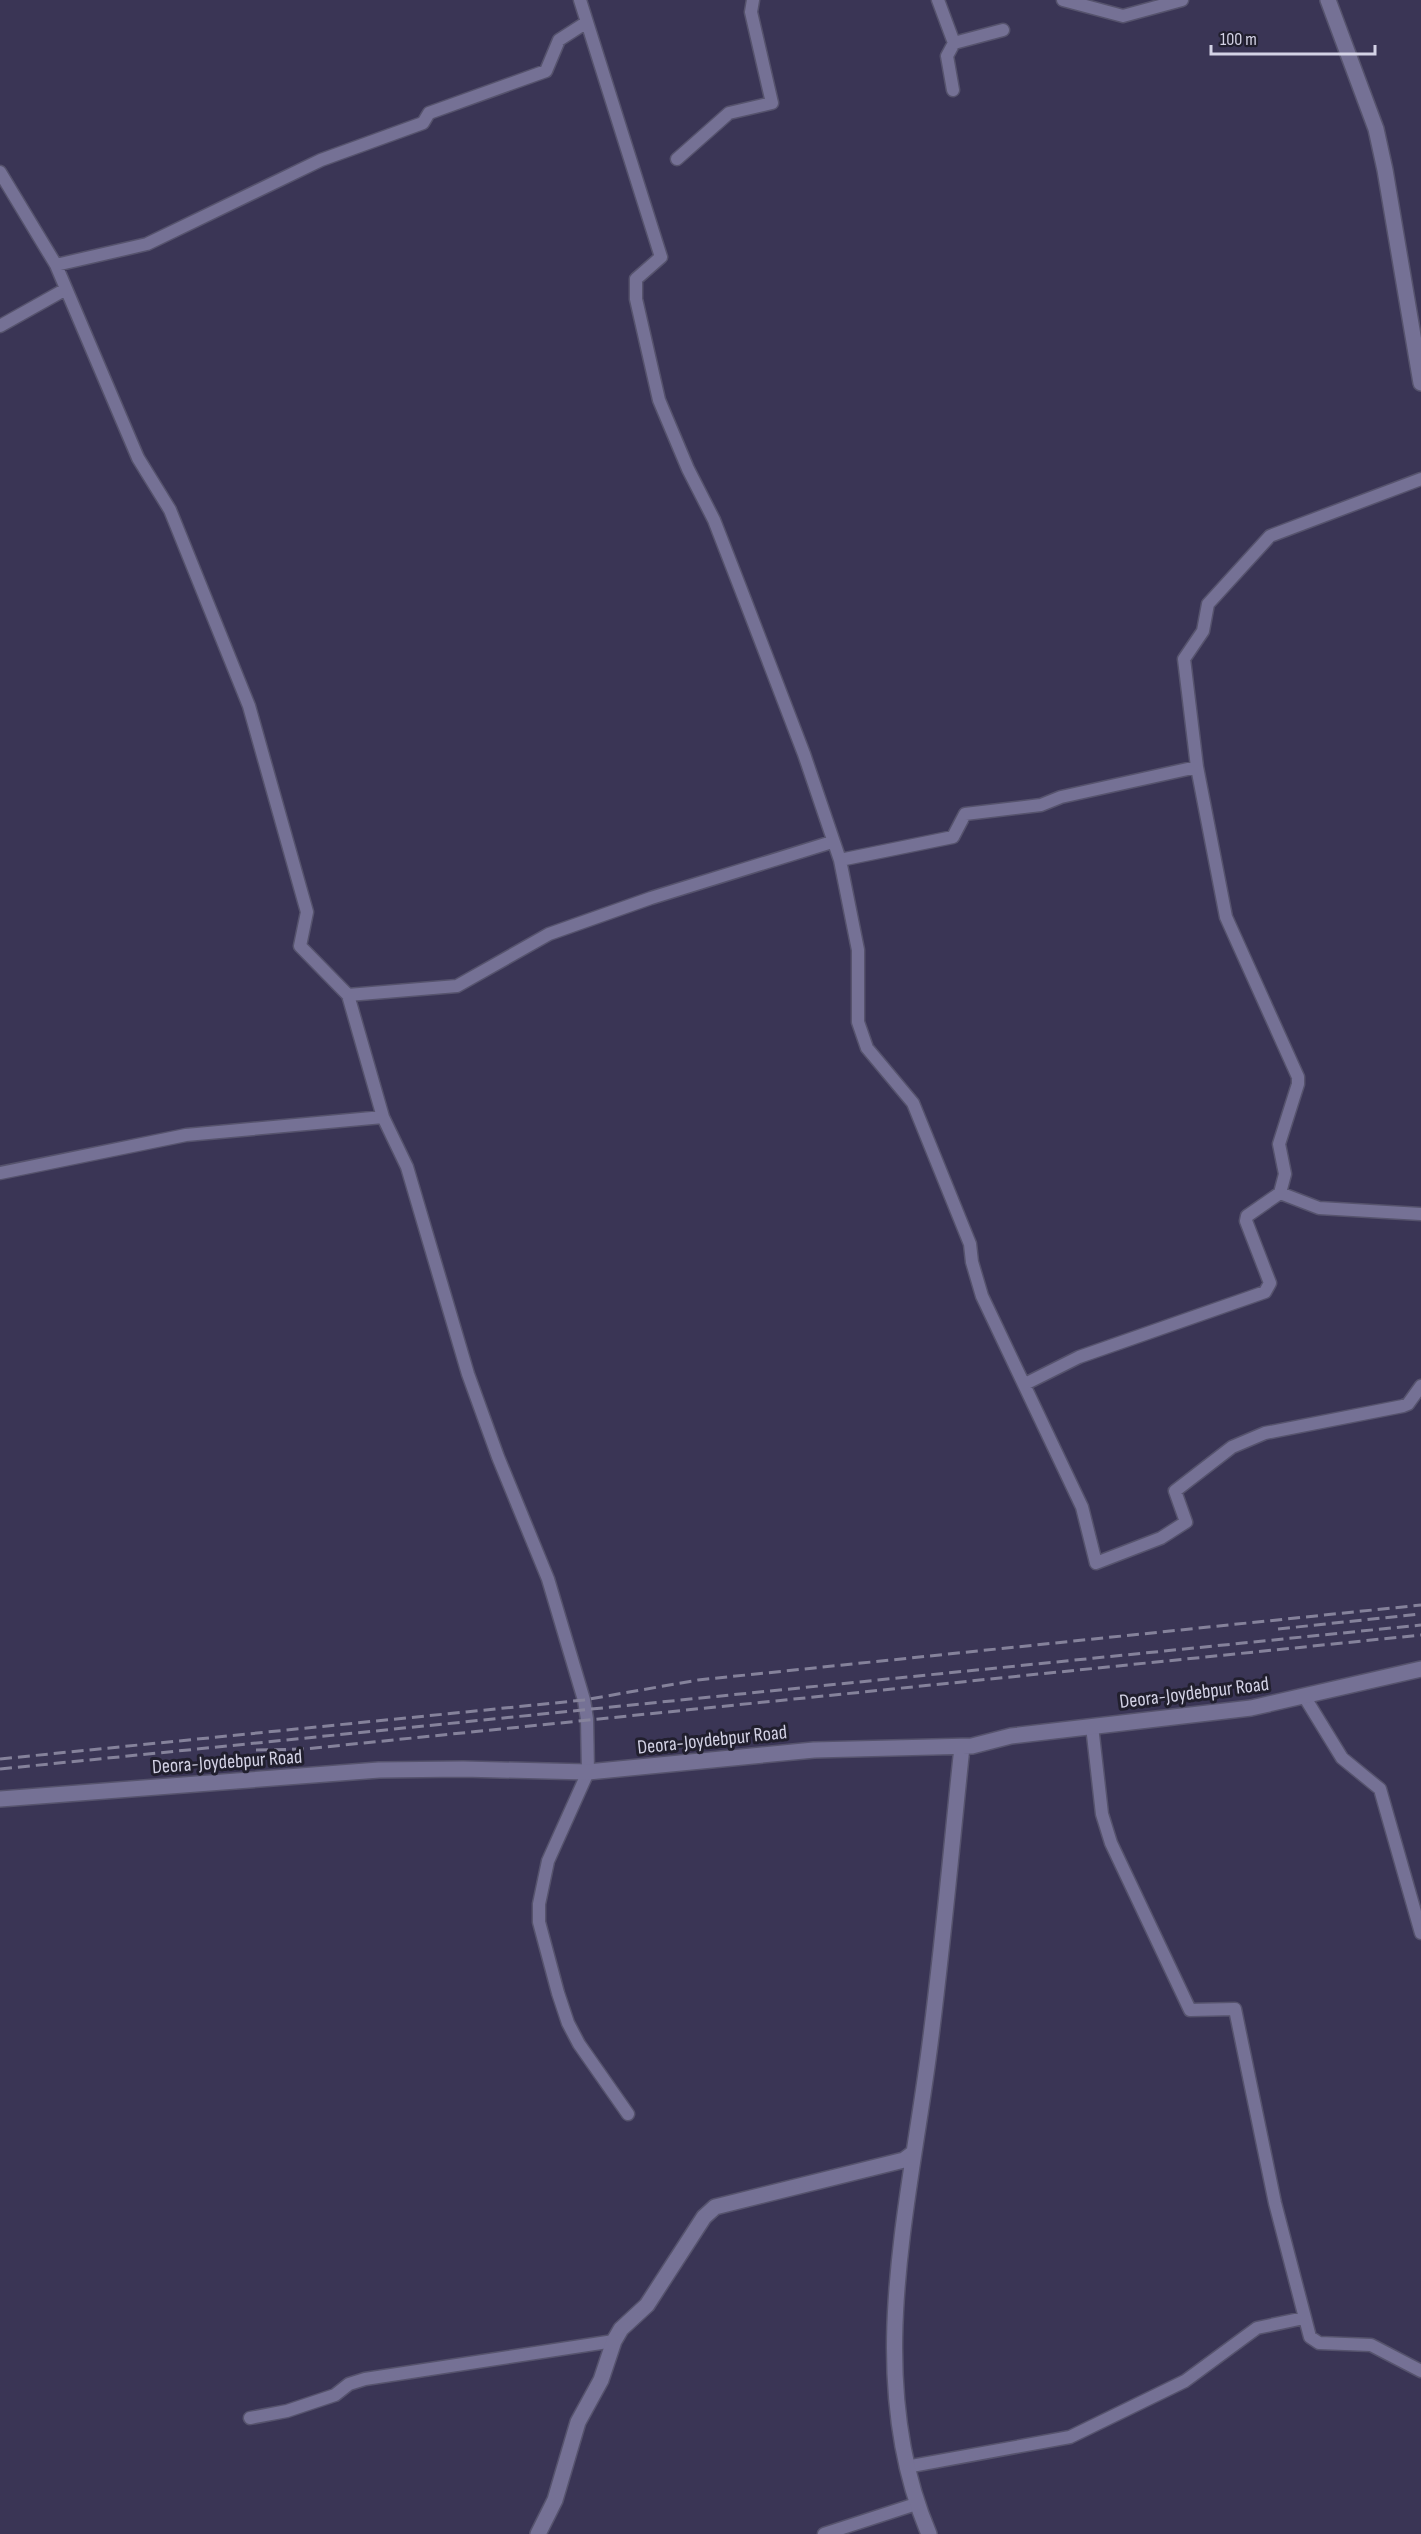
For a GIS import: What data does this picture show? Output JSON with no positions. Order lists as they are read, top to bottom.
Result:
{
  "streets": {
    "street": ["Deora-Joydebpur Road"]
  },
  "scale_bar": "100 m"
}
